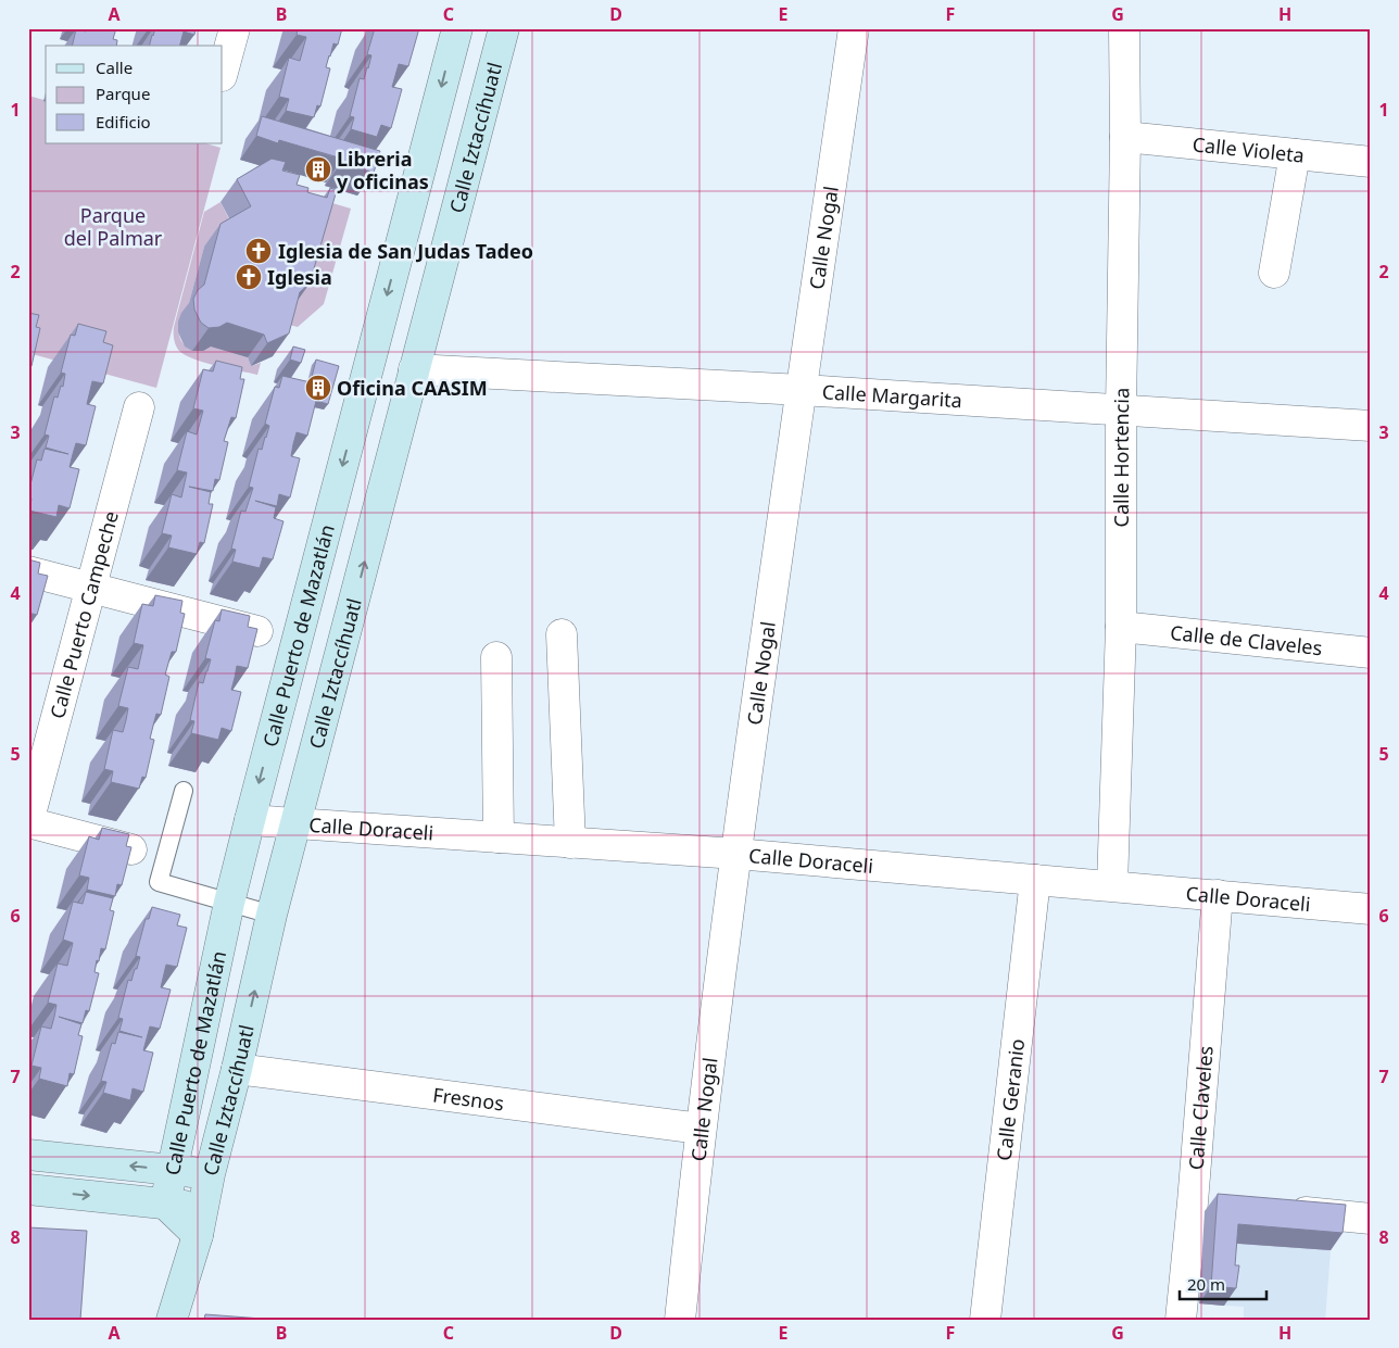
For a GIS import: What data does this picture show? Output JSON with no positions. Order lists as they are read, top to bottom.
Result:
{
  "streets": {
    "main road": ["Calle Iztaccíhuatl", "Calle Puerto de Mazatlán"],
    "street": [
      "Calle Violeta",
      "Calle Nogal",
      "Calle Margarita",
      "Calle Hortencia",
      "Calle Puerto Campeche",
      "Calle de Claveles",
      "Calle Doraceli",
      "Fresnos",
      "Calle Geranio",
      "Calle Claveles"
    ]
  },
  "crossings": [
    ["Calle Iztaccíhuatl", "Calle Margarita"],
    ["Calle Iztaccíhuatl", "Calle Doraceli"],
    ["Calle Iztaccíhuatl", "Fresnos"],
    ["Calle Violeta", "Calle Hortencia"],
    ["Calle Nogal", "Calle Margarita"],
    ["Calle Nogal", "Calle Doraceli"],
    ["Calle Nogal", "Fresnos"],
    ["Calle Margarita", "Calle Hortencia"],
    ["Calle Hortencia", "Calle de Claveles"],
    ["Calle Hortencia", "Calle Doraceli"],
    ["Calle Puerto de Mazatlán", "Calle Doraceli"],
    ["Calle Doraceli", "Calle Geranio"],
    ["Calle Doraceli", "Calle Claveles"]
  ],
  "one_way": ["Calle Iztaccíhuatl", "Calle Puerto de Mazatlán"],
  "parks": ["Parque del Palmar"],
  "places": {
    "building": ["Libreria y oficinas", "Oficina CAASIM"],
    "church": ["Iglesia de San Judas Tadeo", "Iglesia"]
  },
  "legend": ["Calle", "Parque", "Edificio"],
  "scale_bar": "20 m",
  "grid": {
    "columns": [
      "A",
      "B",
      "C",
      "D",
      "E",
      "F",
      "G",
      "H"
    ],
    "rows": [
      "1",
      "2",
      "3",
      "4",
      "5",
      "6",
      "7",
      "8"
    ]
  }
}
